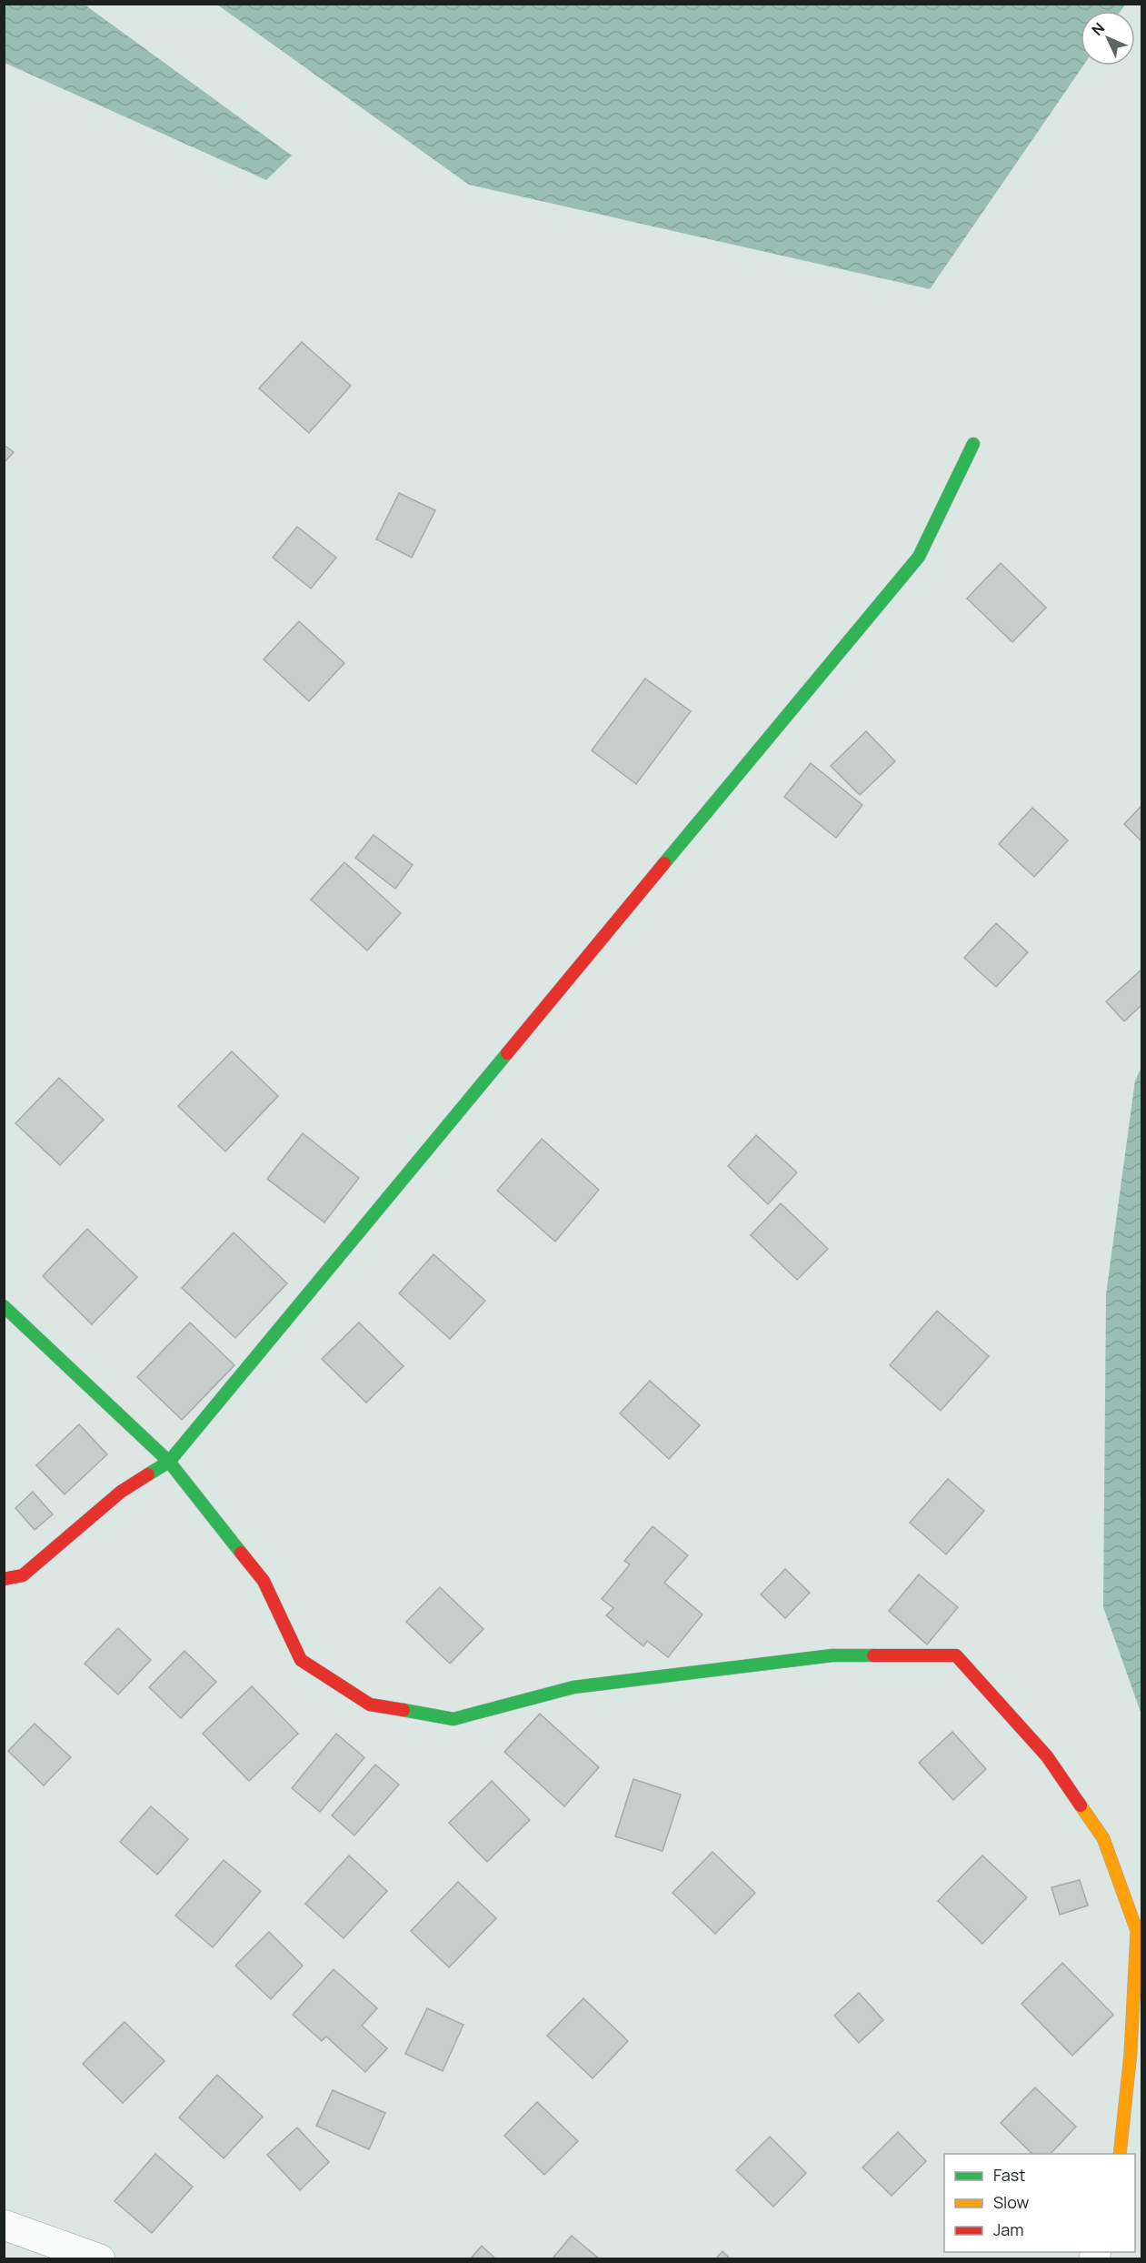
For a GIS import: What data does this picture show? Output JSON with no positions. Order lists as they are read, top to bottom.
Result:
{
  "legend": ["Fast", "Slow", "Jam"],
  "north": "top left"
}
